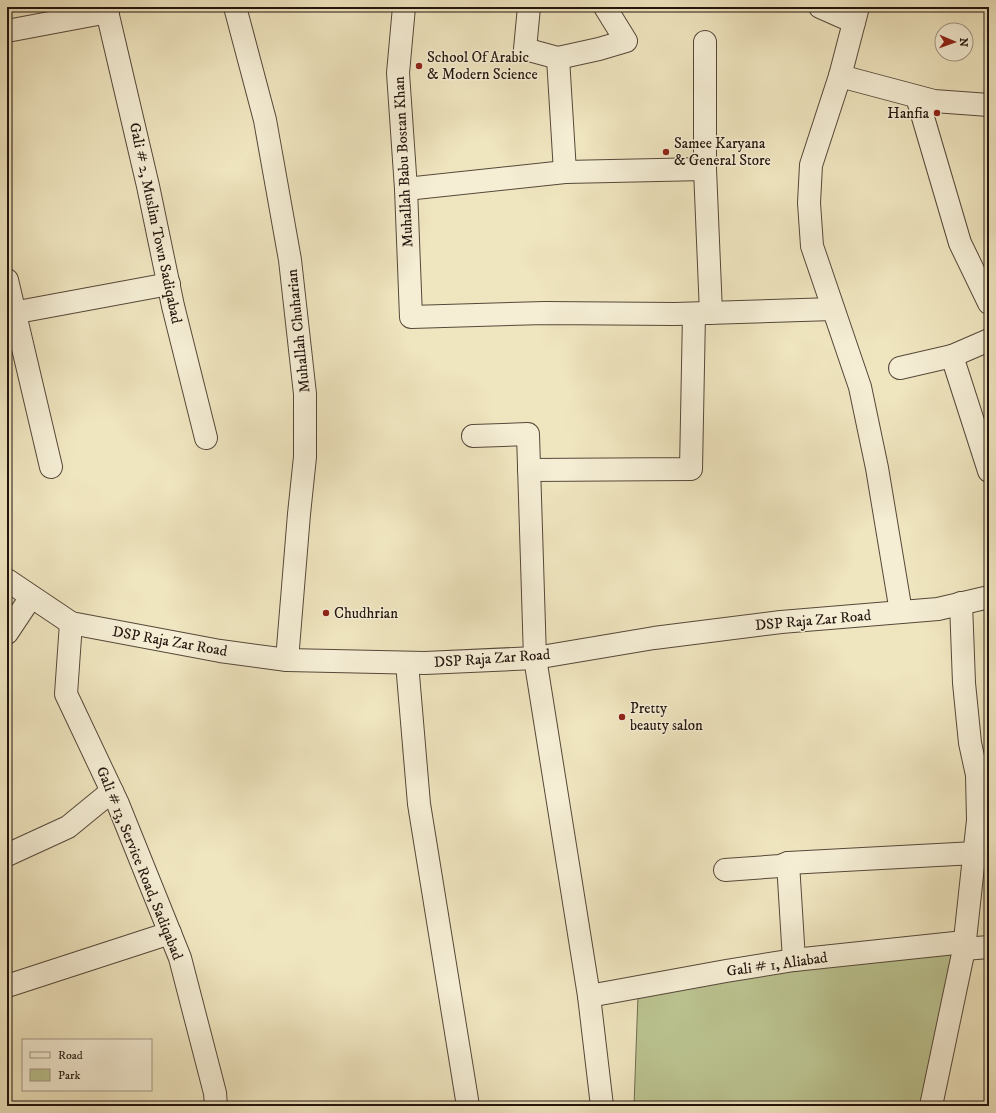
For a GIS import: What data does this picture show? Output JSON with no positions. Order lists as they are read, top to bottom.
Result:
{
  "streets": {
    "street": [
      "Muhallah Babu Bostan Khan",
      "Gali # 2, Muslim Town Sadiqabad",
      "Muhallah Chuharian",
      "DSP Raja Zar Road",
      "Gali # 13, Service Road, Sadiqabad",
      "Gali # 1, Aliabad"
    ]
  },
  "crossings": [
    ["Muhallah Chuharian", "DSP Raja Zar Road"],
    ["DSP Raja Zar Road", "Gali # 13, Service Road, Sadiqabad"]
  ],
  "places": [
    "School Of Arabic & Modern Science",
    "Hanfia",
    "Samee Karyana & General Store",
    "Chudhrian",
    "Pretty beauty salon"
  ],
  "legend": ["Road", "Park"],
  "north": "right"
}
